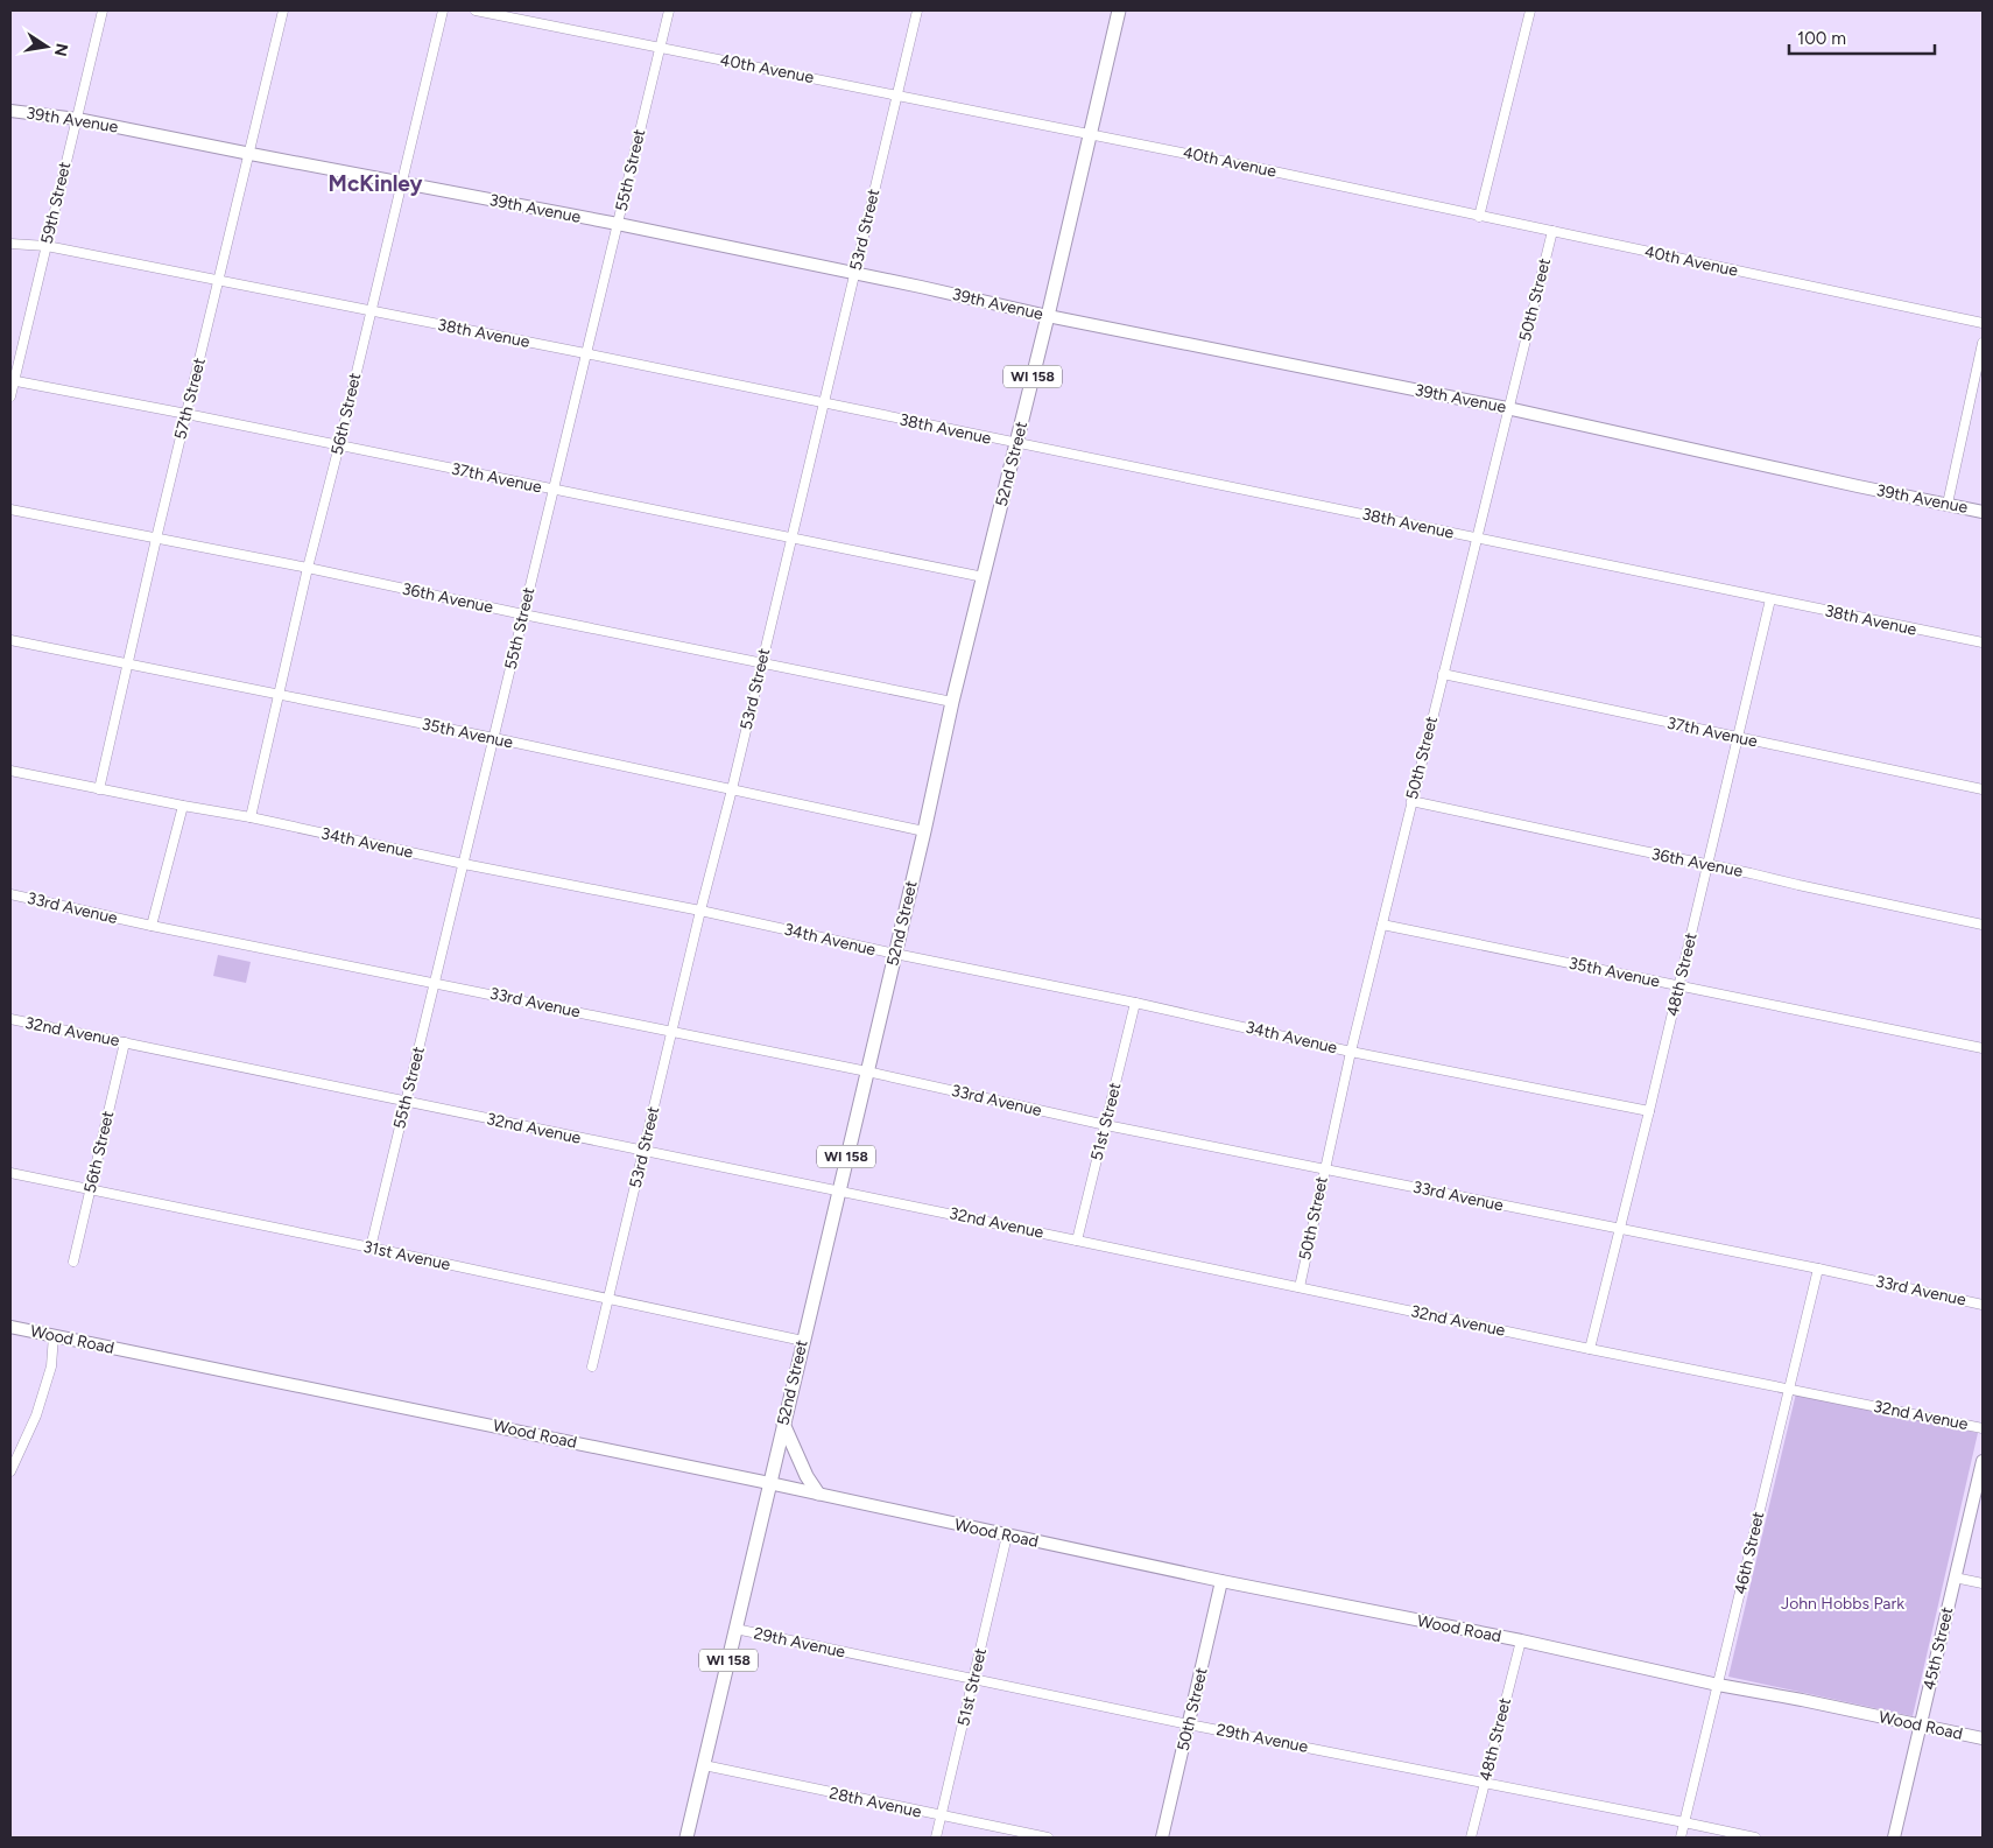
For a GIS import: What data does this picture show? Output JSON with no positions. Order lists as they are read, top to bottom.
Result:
{
  "streets": {
    "main road": ["WI 158", "52nd Street"],
    "street": [
      "40th Avenue",
      "39th Avenue",
      "55th Street",
      "59th Street",
      "53rd Street",
      "50th Street",
      "38th Avenue",
      "57th Street",
      "56th Street",
      "37th Avenue",
      "36th Avenue",
      "35th Avenue",
      "34th Avenue",
      "33rd Avenue",
      "48th Street",
      "32nd Avenue",
      "51st Street",
      "31st Avenue",
      "Wood Road",
      "46th Street",
      "29th Avenue",
      "45th Street",
      "28th Avenue"
    ]
  },
  "crossings": [
    ["40th Avenue", "55th Street"],
    ["40th Avenue", "53rd Street"],
    ["40th Avenue", "50th Street"],
    ["40th Avenue", "52nd Street"],
    ["39th Avenue", "55th Street"],
    ["39th Avenue", "59th Street"],
    ["39th Avenue", "53rd Street"],
    ["39th Avenue", "50th Street"],
    ["39th Avenue", "57th Street"],
    ["39th Avenue", "56th Street"],
    ["39th Avenue", "52nd Street"],
    ["55th Street", "38th Avenue"],
    ["55th Street", "37th Avenue"],
    ["55th Street", "36th Avenue"],
    ["55th Street", "35th Avenue"],
    ["55th Street", "34th Avenue"],
    ["55th Street", "33rd Avenue"],
    ["55th Street", "32nd Avenue"],
    ["55th Street", "31st Avenue"],
    ["59th Street", "38th Avenue"],
    ["59th Street", "37th Avenue"],
    ["53rd Street", "38th Avenue"],
    ["53rd Street", "37th Avenue"],
    ["53rd Street", "36th Avenue"],
    ["53rd Street", "35th Avenue"],
    ["53rd Street", "34th Avenue"],
    ["53rd Street", "33rd Avenue"],
    ["53rd Street", "32nd Avenue"],
    ["53rd Street", "31st Avenue"],
    ["50th Street", "38th Avenue"],
    ["50th Street", "37th Avenue"],
    ["50th Street", "36th Avenue"],
    ["50th Street", "35th Avenue"],
    ["50th Street", "34th Avenue"],
    ["50th Street", "33rd Avenue"],
    ["50th Street", "32nd Avenue"],
    ["50th Street", "Wood Road"],
    ["50th Street", "29th Avenue"],
    ["38th Avenue", "57th Street"],
    ["38th Avenue", "56th Street"],
    ["38th Avenue", "52nd Street"],
    ["38th Avenue", "48th Street"],
    ["57th Street", "37th Avenue"],
    ["57th Street", "36th Avenue"],
    ["57th Street", "35th Avenue"],
    ["57th Street", "34th Avenue"],
    ["56th Street", "37th Avenue"],
    ["56th Street", "36th Avenue"],
    ["56th Street", "35th Avenue"],
    ["56th Street", "34th Avenue"],
    ["56th Street", "32nd Avenue"],
    ["56th Street", "31st Avenue"],
    ["52nd Street", "37th Avenue"],
    ["52nd Street", "36th Avenue"],
    ["52nd Street", "35th Avenue"],
    ["52nd Street", "34th Avenue"],
    ["52nd Street", "33rd Avenue"],
    ["52nd Street", "32nd Avenue"],
    ["52nd Street", "31st Avenue"],
    ["52nd Street", "Wood Road"],
    ["52nd Street", "29th Avenue"],
    ["52nd Street", "28th Avenue"],
    ["37th Avenue", "48th Street"],
    ["36th Avenue", "48th Street"],
    ["35th Avenue", "48th Street"],
    ["34th Avenue", "48th Street"],
    ["34th Avenue", "51st Street"],
    ["33rd Avenue", "48th Street"],
    ["33rd Avenue", "51st Street"],
    ["33rd Avenue", "46th Street"],
    ["48th Street", "32nd Avenue"],
    ["48th Street", "Wood Road"],
    ["48th Street", "29th Avenue"],
    ["32nd Avenue", "51st Street"],
    ["32nd Avenue", "46th Street"],
    ["51st Street", "Wood Road"],
    ["51st Street", "29th Avenue"],
    ["51st Street", "28th Avenue"],
    ["Wood Road", "46th Street"],
    ["Wood Road", "45th Street"],
    ["46th Street", "29th Avenue"]
  ],
  "districts": ["McKinley"],
  "parks": ["John Hobbs Park"],
  "scale_bar": "100 m",
  "north": "right"
}
